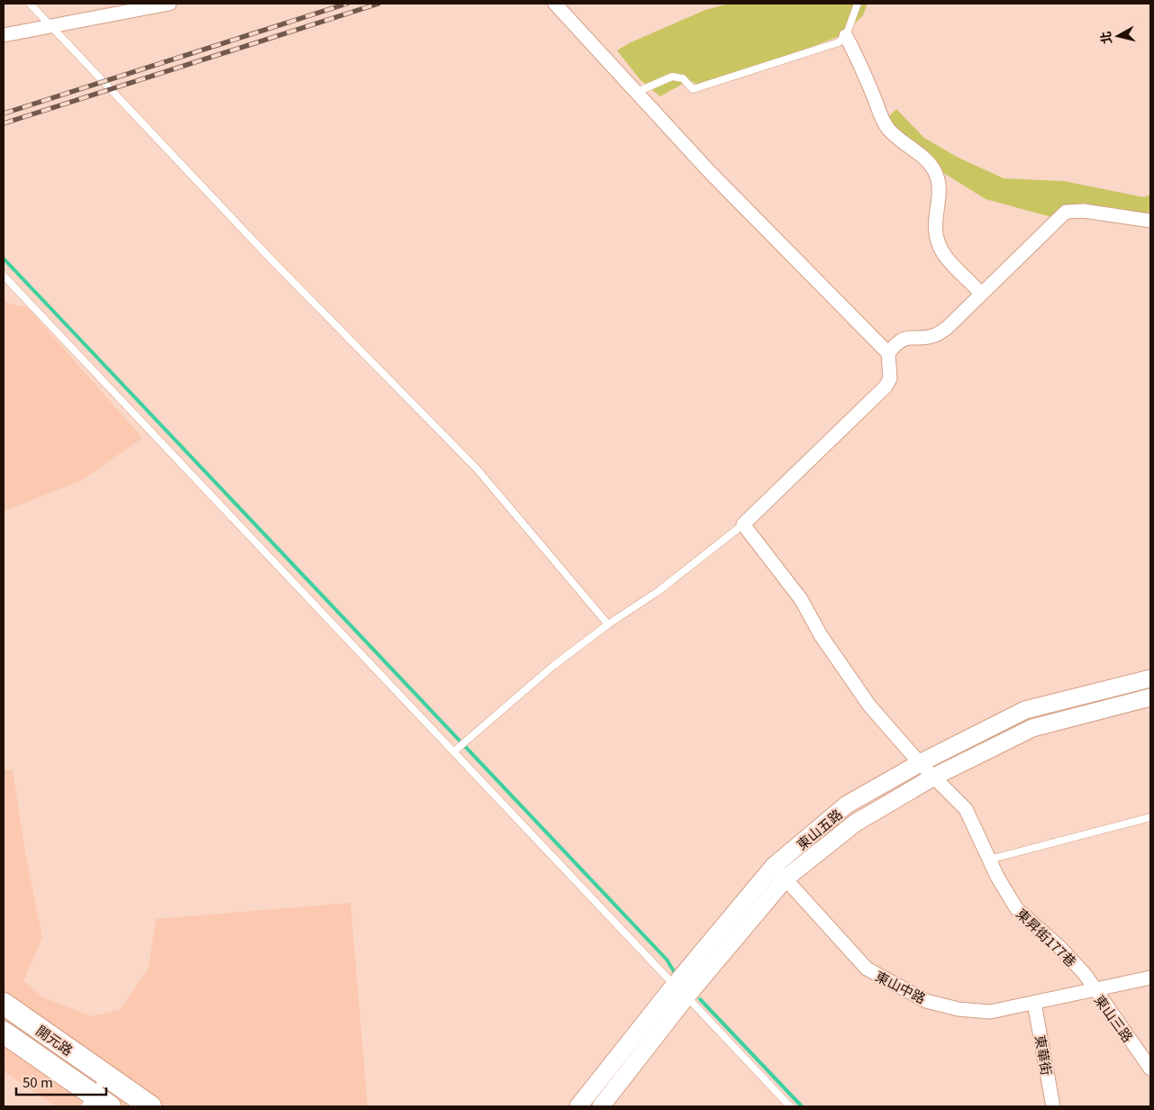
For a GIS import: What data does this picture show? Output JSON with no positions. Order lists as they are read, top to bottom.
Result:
{
  "streets": {
    "main road": ["開元路"],
    "street": [
      "東山五路",
      "東昇街177巷",
      "東山中路",
      "東山三路",
      "東華街"
    ]
  },
  "crossings": [
    ["東山五路", "東昇街177巷"],
    ["東山五路", "東山中路"],
    ["東昇街177巷", "東山中路"],
    ["東昇街177巷", "東山三路"],
    ["東山中路", "東山三路"],
    ["東山中路", "東華街"]
  ],
  "scale_bar": "50 m",
  "north": "left"
}
